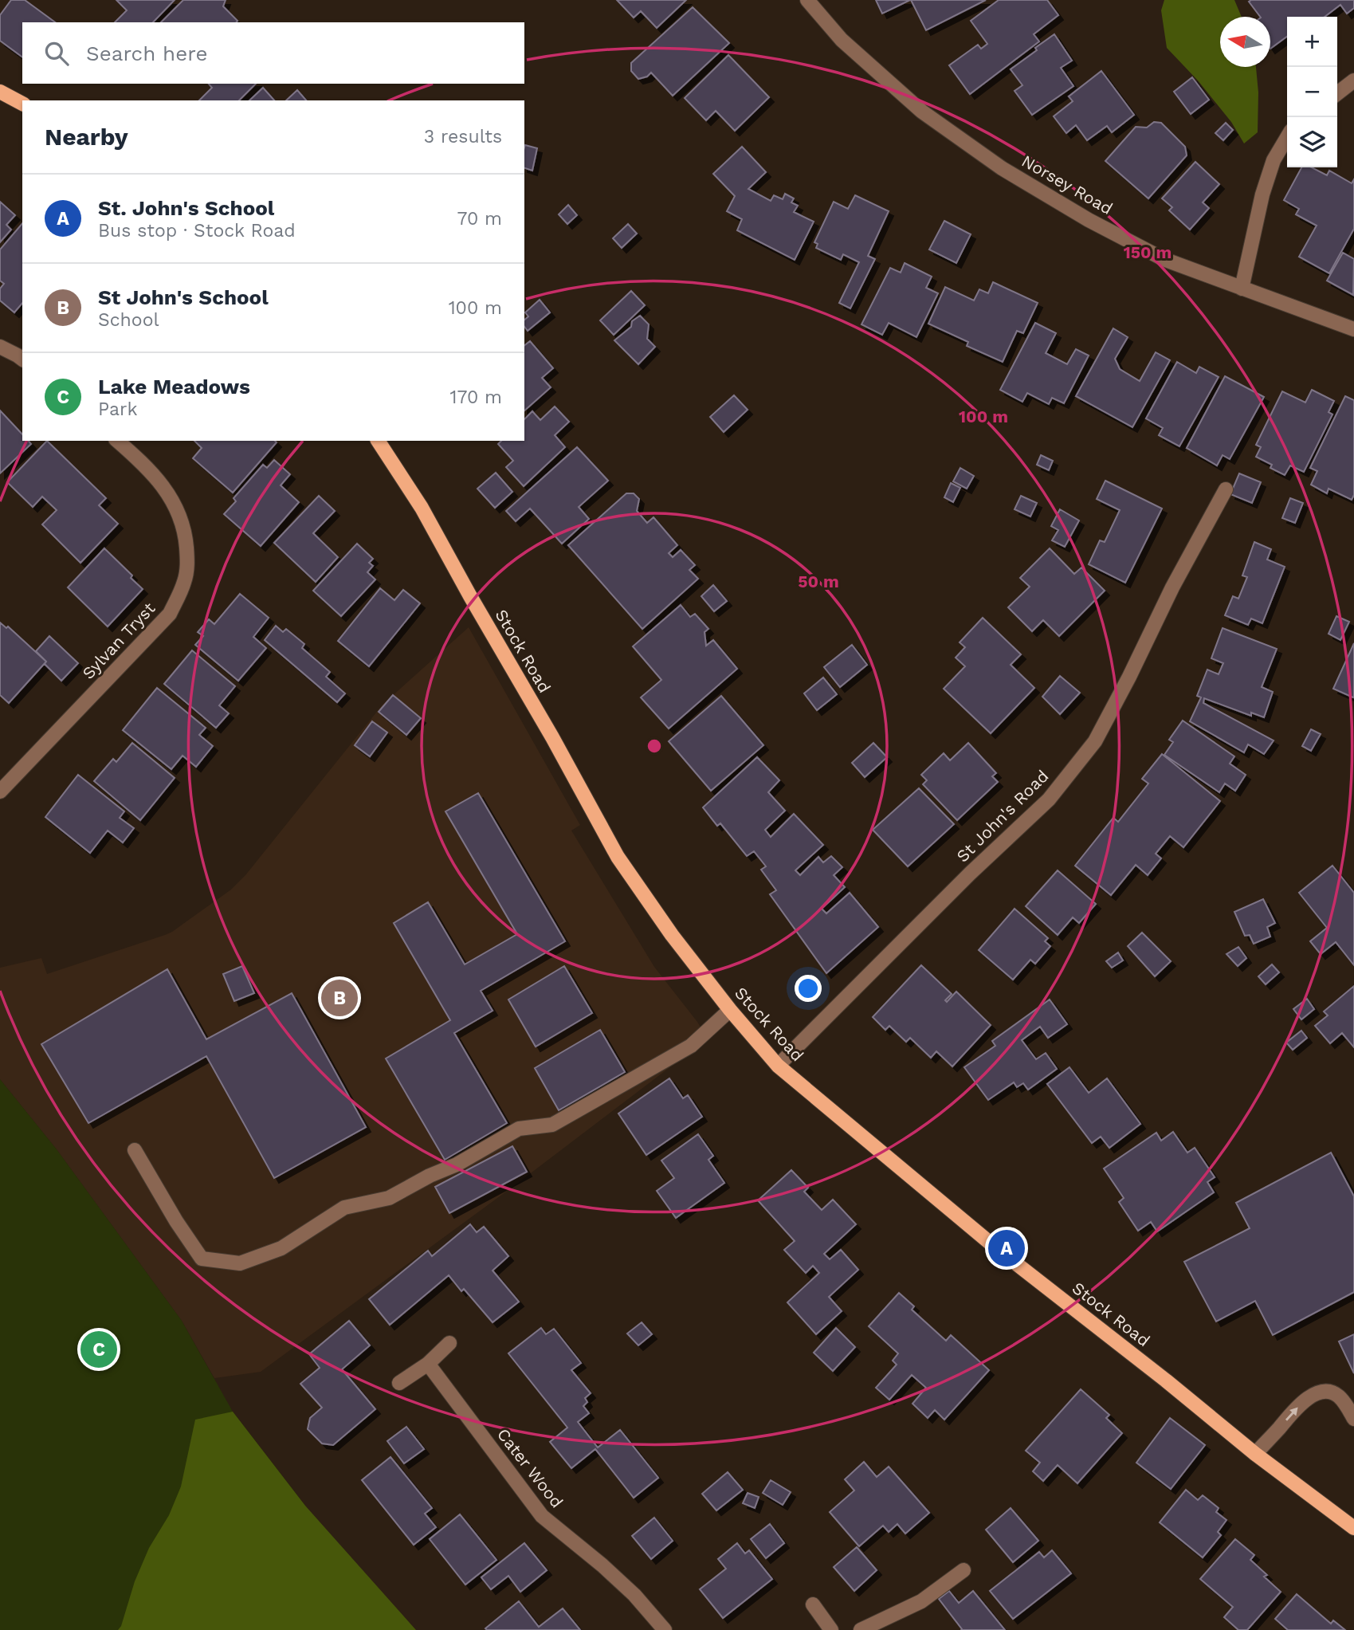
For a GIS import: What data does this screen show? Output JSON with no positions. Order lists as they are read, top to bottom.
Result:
{
  "streets": {
    "main road": ["Stock Road"],
    "street": [
      "Norsey Road",
      "Sylvan Tryst",
      "St John's Road",
      "Cater Wood"
    ]
  },
  "crossings": [
    ["Stock Road", "St John's Road"]
  ],
  "north": "left",
  "page": {
    "map_buttons": ["+", "−"],
    "search": "Search here",
    "heading": ["Nearby", "3 results"],
    "list": [
      {
        "mark": "A",
        "name": "St. John's School",
        "note": "Bus stop · Stock Road",
        "value": "70 m"
      },
      {
        "mark": "B",
        "name": "St John's School",
        "note": "School",
        "value": "100 m"
      },
      {
        "mark": "C",
        "name": "Lake Meadows",
        "note": "Park",
        "value": "170 m"
      }
    ],
    "pins": ["B", "A", "C"]
  },
  "rings": ["150 m", "100 m", "50 m"]
}
